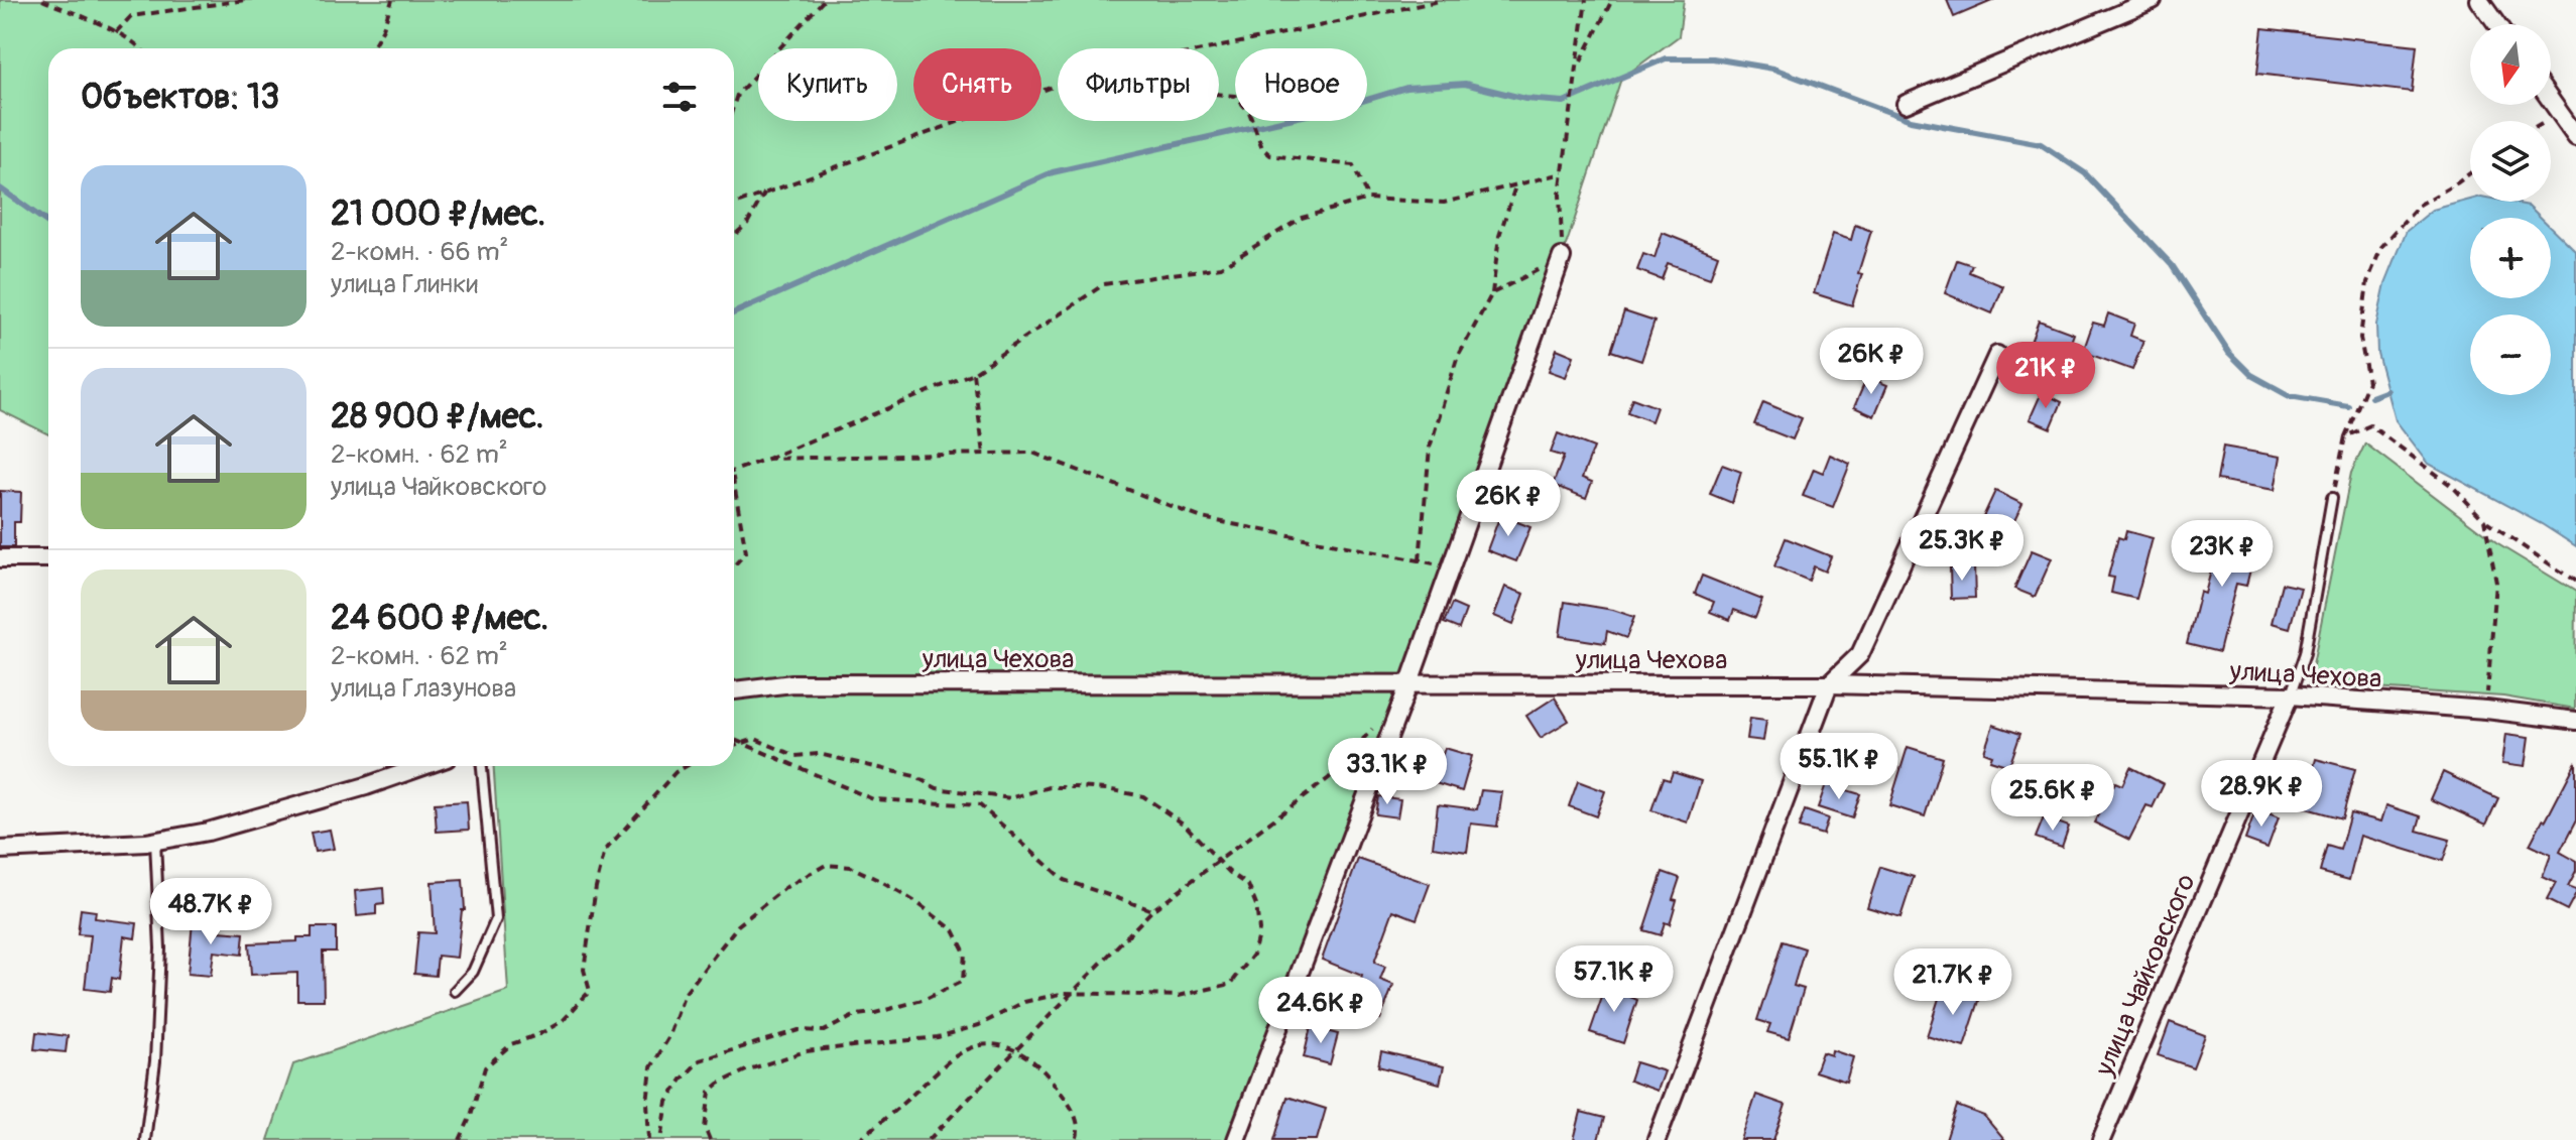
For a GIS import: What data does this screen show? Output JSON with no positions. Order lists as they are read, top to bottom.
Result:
{
  "streets": {
    "street": ["улица Чехова", "улица Чайковского"]
  },
  "crossings": [
    ["улица Чехова", "улица Чайковского"]
  ],
  "north": "bottom",
  "page": {
    "map_buttons": ["+", "−"],
    "chip": [
      "Купить",
      "Снять",
      "Фильтры",
      "Новое"
    ],
    "heading": "Объектов: 13",
    "list": [
      {
        "name": "21 000 ₽/мес.",
        "note": "2-комн. · 66 m² · улица Глинки"
      },
      {
        "name": "28 900 ₽/мес.",
        "note": "2-комн. · 62 m² · улица Чайковского"
      },
      {
        "name": "24 600 ₽/мес.",
        "note": "2-комн. · 62 m² · улица Глазунова"
      }
    ],
    "price": [
      "26K ₽",
      "21K ₽",
      "26K ₽",
      "25.3K ₽",
      "23K ₽",
      "55.1K ₽",
      "33.1K ₽",
      "28.9K ₽",
      "25.6K ₽",
      "48.7K ₽",
      "57.1K ₽",
      "21.7K ₽",
      "24.6K ₽"
    ]
  }
}
